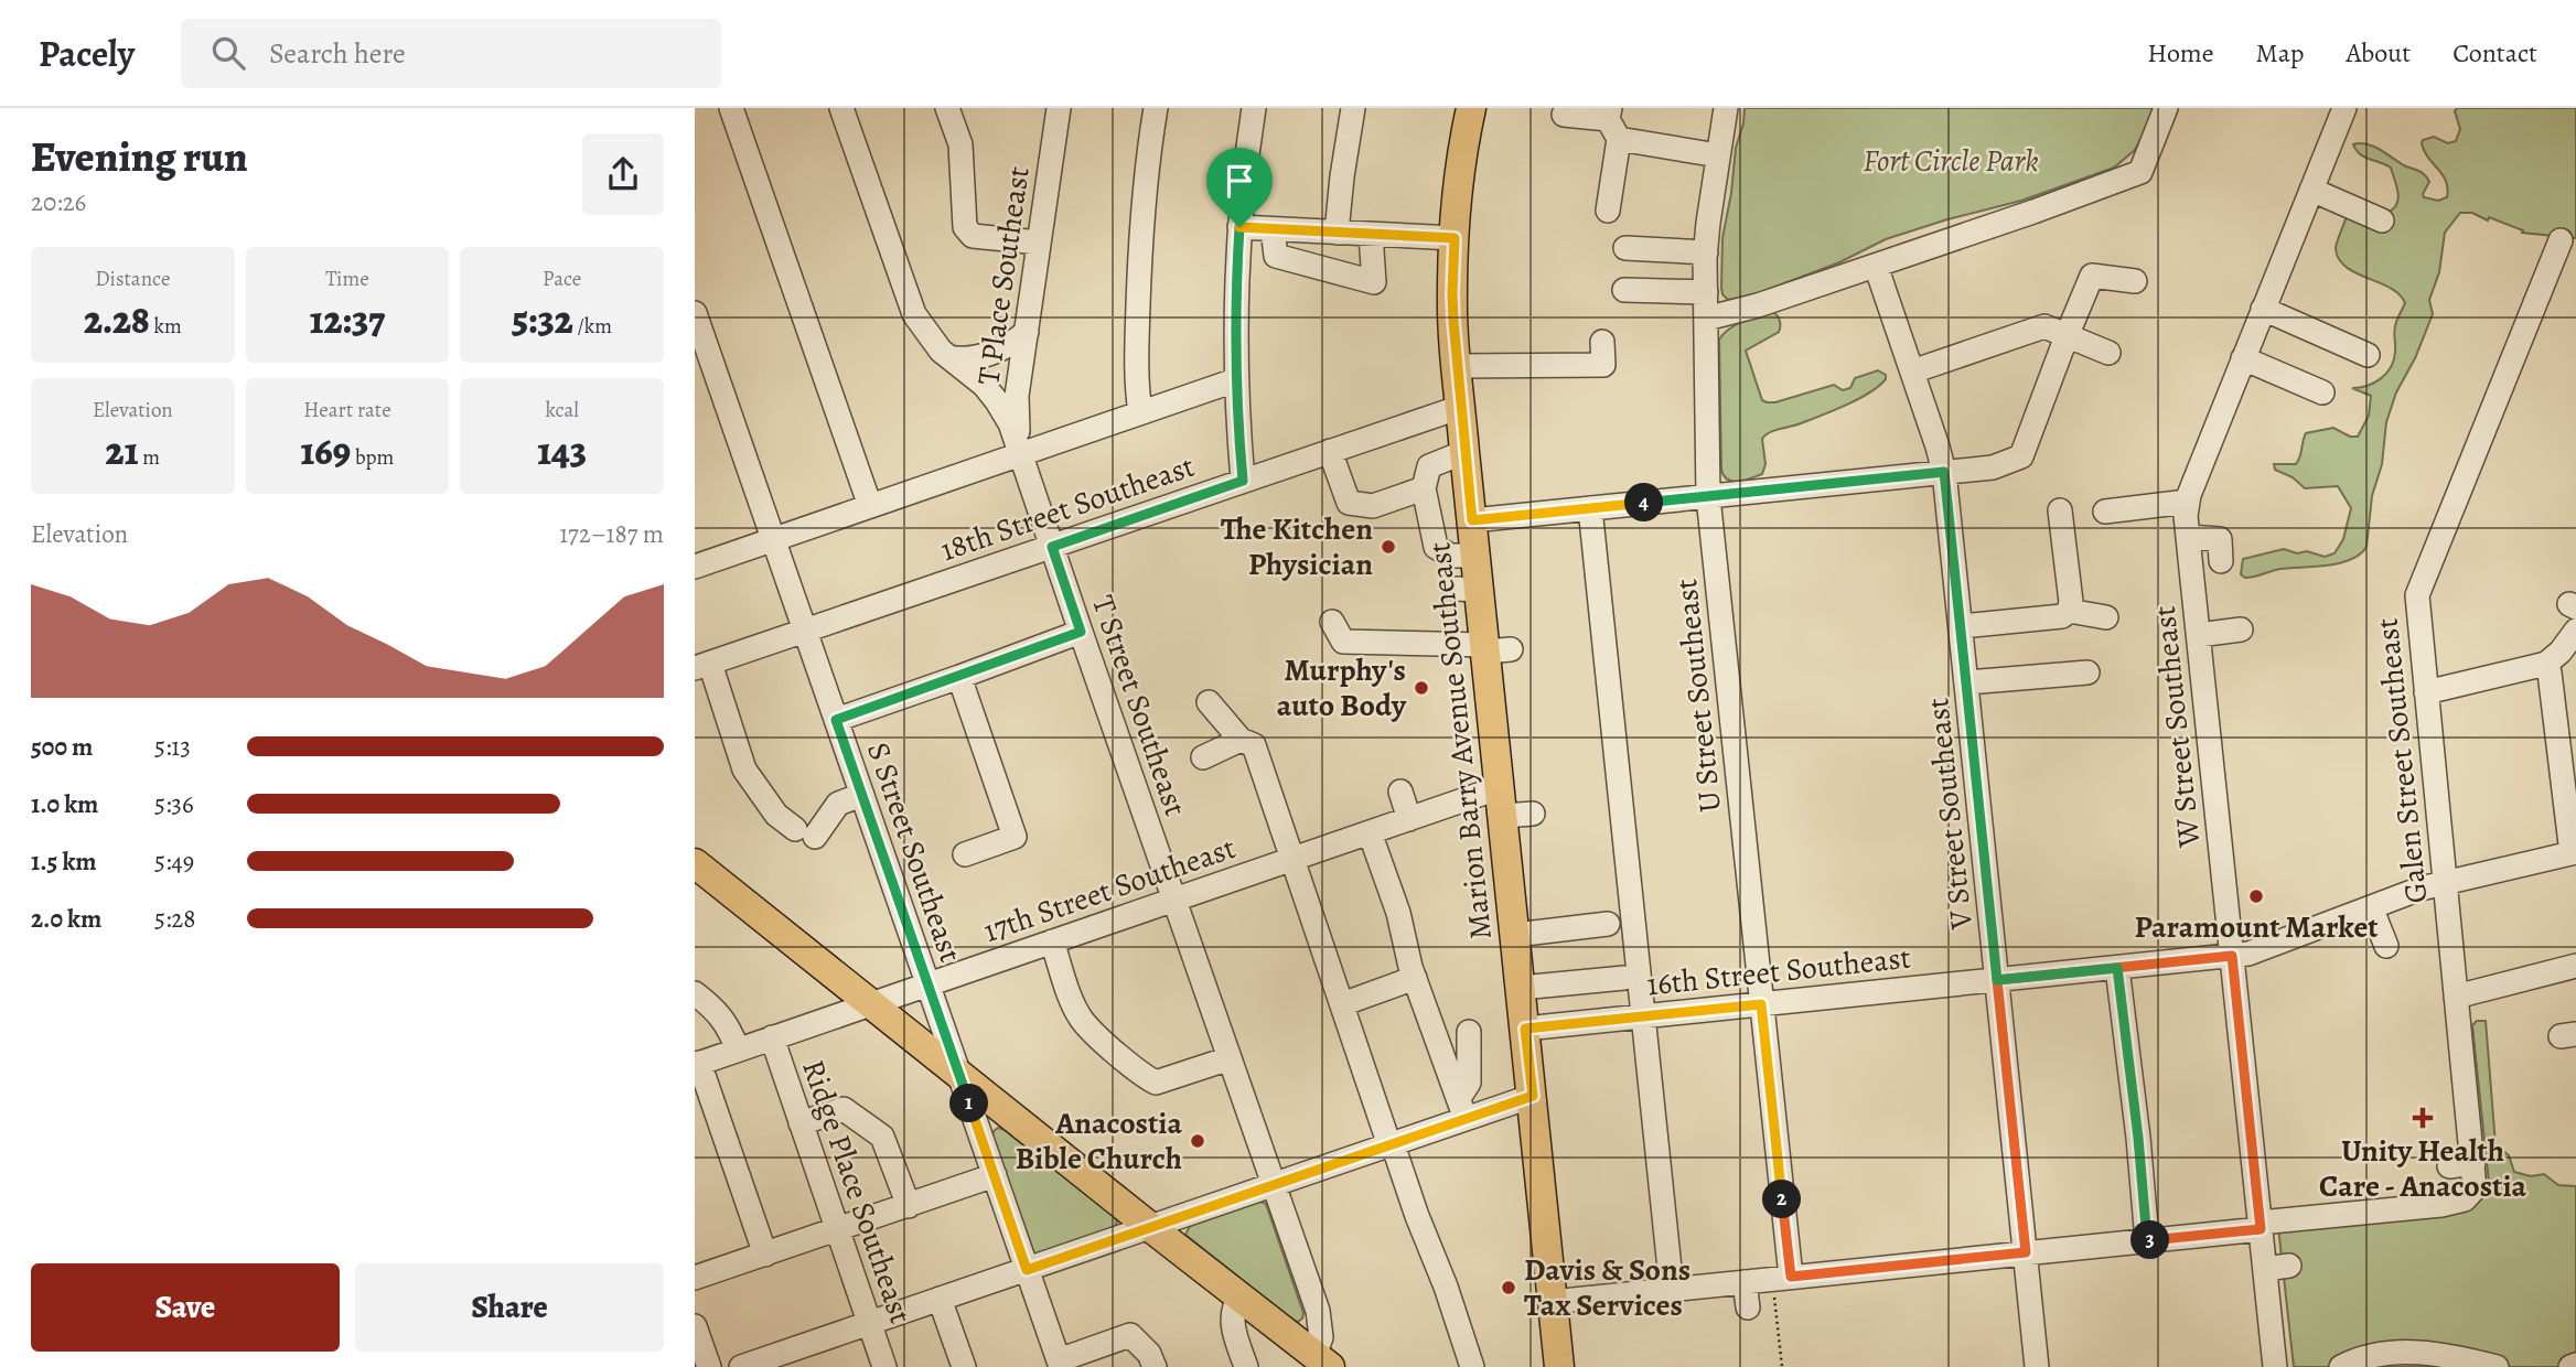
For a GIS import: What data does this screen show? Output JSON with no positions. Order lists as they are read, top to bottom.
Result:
{
  "streets": {
    "main road": ["Marion Barry Avenue Southeast"],
    "street": [
      "T Place Southeast",
      "18th Street Southeast",
      "U Street Southeast",
      "T Street Southeast",
      "W Street Southeast",
      "Galen Street Southeast",
      "V Street Southeast",
      "S Street Southeast",
      "17th Street Southeast",
      "16th Street Southeast",
      "Ridge Place Southeast"
    ]
  },
  "crossings": [
    ["T Place Southeast", "T Street Southeast"],
    ["18th Street Southeast", "T Street Southeast"],
    ["18th Street Southeast", "Marion Barry Avenue Southeast"],
    ["18th Street Southeast", "S Street Southeast"],
    ["U Street Southeast", "Galen Street Southeast"],
    ["U Street Southeast", "16th Street Southeast"],
    ["T Street Southeast", "17th Street Southeast"],
    ["W Street Southeast", "Galen Street Southeast"],
    ["W Street Southeast", "16th Street Southeast"],
    ["Marion Barry Avenue Southeast", "Galen Street Southeast"],
    ["Marion Barry Avenue Southeast", "17th Street Southeast"],
    ["Marion Barry Avenue Southeast", "16th Street Southeast"],
    ["Galen Street Southeast", "V Street Southeast"],
    ["Galen Street Southeast", "16th Street Southeast"],
    ["V Street Southeast", "16th Street Southeast"],
    ["S Street Southeast", "17th Street Southeast"],
    ["17th Street Southeast", "Ridge Place Southeast"]
  ],
  "parks": ["Fort Circle Park"],
  "places": {
    "other": [
      "The Kitchen Physician",
      "Murphy's auto Body",
      "Paramount Market",
      "Anacostia Bible Church",
      "Davis & Sons Tax Services"
    ],
    "health": ["Unity Health Care - Anacostia"]
  },
  "page": {
    "header": "Pacely",
    "search": "Search here",
    "nav": [
      "Home",
      "Map",
      "About",
      "Contact"
    ],
    "heading": ["Evening run", "20:26"],
    "stats": [
      ["Distance", "2.28 km"],
      ["Time", "12:37"],
      ["Pace", "5:32 /km"],
      ["Elevation", "21 m"],
      ["Heart rate", "169 bpm"],
      ["kcal", "143"]
    ],
    "pins": [
      "4",
      "1",
      "2",
      "3"
    ],
    "chart": ["Elevation", "172–187 m"],
    "list": [
      {
        "name": "500 m",
        "note": "5:13"
      },
      {
        "name": "1.0 km",
        "note": "5:36"
      },
      {
        "name": "1.5 km",
        "note": "5:49"
      },
      {
        "name": "2.0 km",
        "note": "5:28"
      }
    ],
    "buttons": ["Save", "Share"]
  }
}
